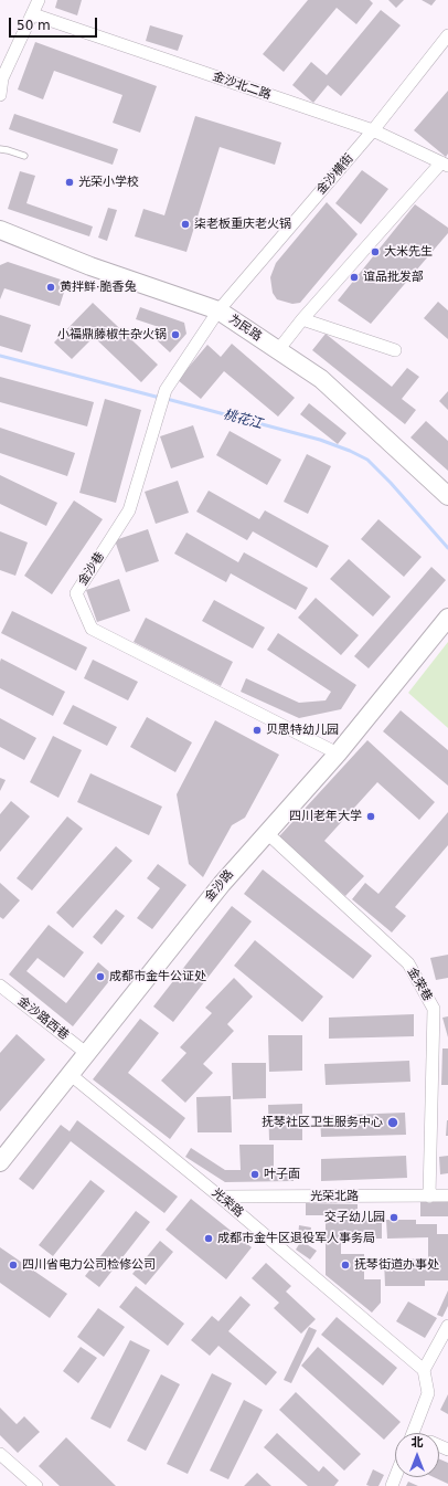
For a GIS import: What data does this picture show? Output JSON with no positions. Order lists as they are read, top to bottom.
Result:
{
  "streets": {
    "street": [
      "金沙北二路",
      "金沙横街",
      "为民路",
      "金沙巷",
      "金沙路",
      "金荣巷",
      "金沙路西巷",
      "光荣北路",
      "光荣路"
    ]
  },
  "crossings": [
    ["金沙北二路", "金沙横街"],
    ["金沙横街", "为民路"],
    ["金沙横街", "金沙巷"],
    ["为民路", "金沙巷"],
    ["金沙巷", "金沙路"],
    ["金沙路", "金荣巷"],
    ["金沙路", "金沙路西巷"],
    ["金沙路", "光荣路"],
    ["金荣巷", "光荣北路"],
    ["光荣北路", "光荣路"]
  ],
  "water": ["桃花江"],
  "places": [
    "光荣小学校",
    "柒老板重庆老火锅",
    "大米先生",
    "谊品批发部",
    "黄拌鲜·脆香兔",
    "小福鼎藤椒牛杂火锅",
    "贝思特幼儿园",
    "四川老年大学",
    "成都市金牛公证处",
    "抚琴社区卫生服务中心",
    "叶子面",
    "交子幼儿园",
    "成都市金牛区退役军人事务局",
    "四川省电力公司检修公司",
    "抚琴街道办事处"
  ],
  "scale_bar": "50 m",
  "north": "top"
}
